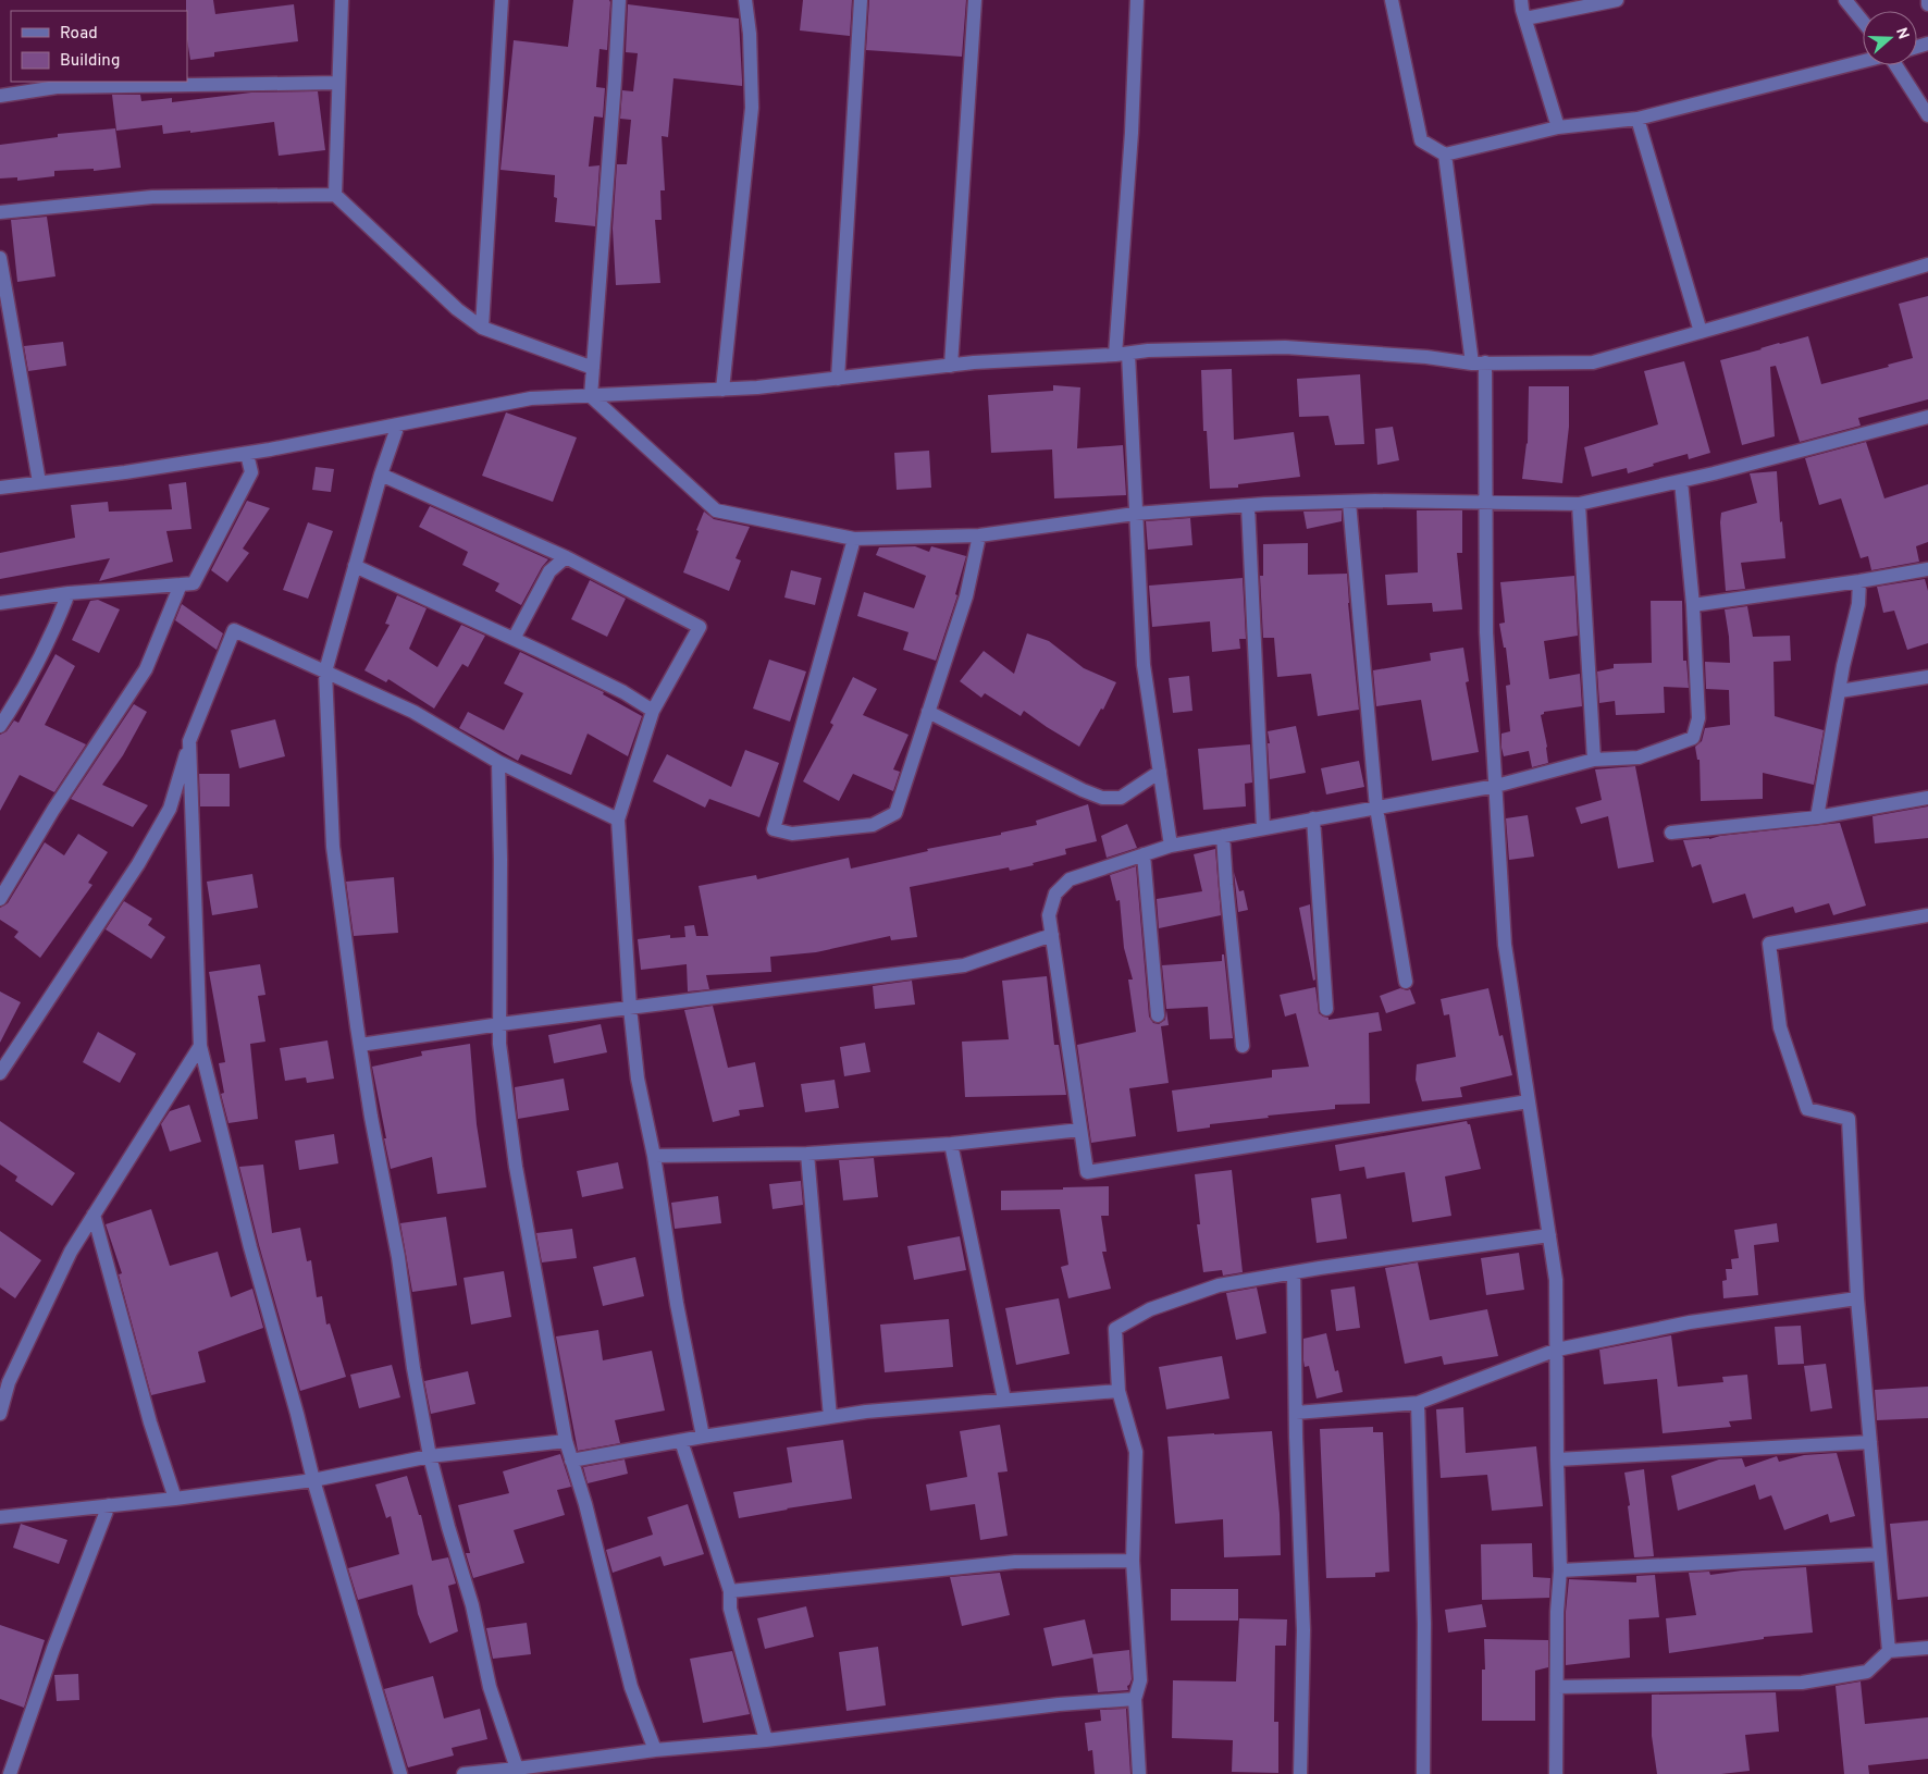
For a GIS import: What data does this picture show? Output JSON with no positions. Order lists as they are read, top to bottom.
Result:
{
  "legend": ["Road", "Building"],
  "north": "right"
}
